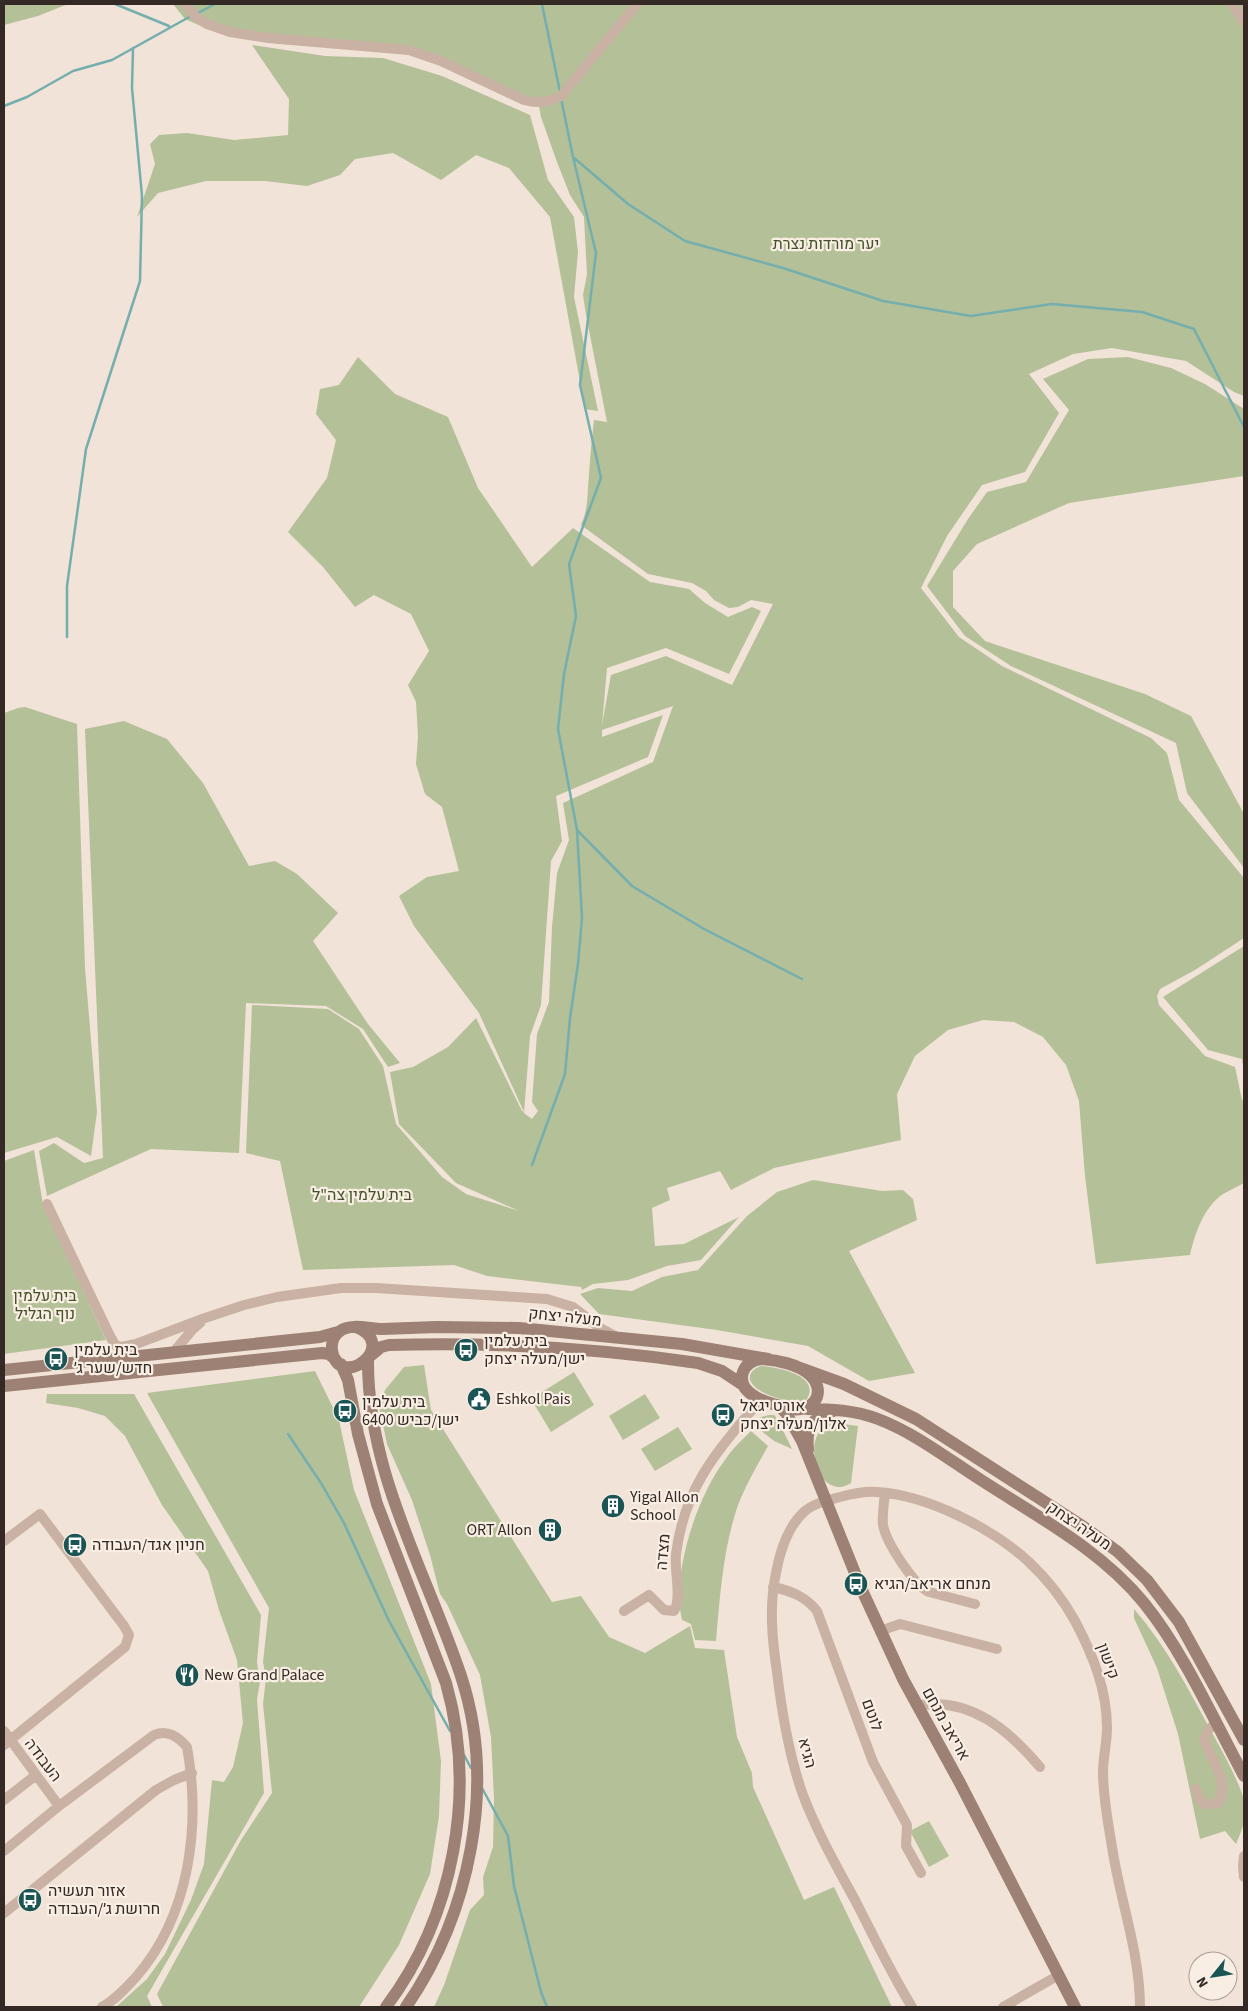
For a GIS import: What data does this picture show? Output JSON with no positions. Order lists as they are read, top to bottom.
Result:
{
  "streets": {
    "main road": ["מעלה יצחק", "אריאב מנחם"],
    "street": [
      "מצדה",
      "קישון",
      "לוטם",
      "הגיא",
      "העבודה"
    ]
  },
  "crossings": [
    ["מעלה יצחק", "מצדה"],
    ["קישון", "אריאב מנחם"],
    ["קישון", "הגיא"],
    ["לוטם", "הגיא"],
    ["אריאב מנחם", "הגיא"]
  ],
  "parks": ["יער מורדות נצרת", "בית עלמין צה\"ל", "בית עלמין נוף הגליל"],
  "places": {
    "bus stop": [
      "בית עלמין ישן/מעלה יצחק",
      "בית עלמין חדש/שער ג׳",
      "בית עלמין ישן/כביש 6400",
      "אורט יגאל אלון/מעלה יצחק",
      "חניון אגד/העבודה",
      "מנחם אריאב/הגיא",
      "אזור תעשיה חרושת ג׳/העבודה"
    ],
    "public building": ["Eshkol Pais"],
    "building": ["Yigal Allon School", "ORT Allon"],
    "restaurant": ["New Grand Palace"]
  },
  "north": "bottom left"
}
